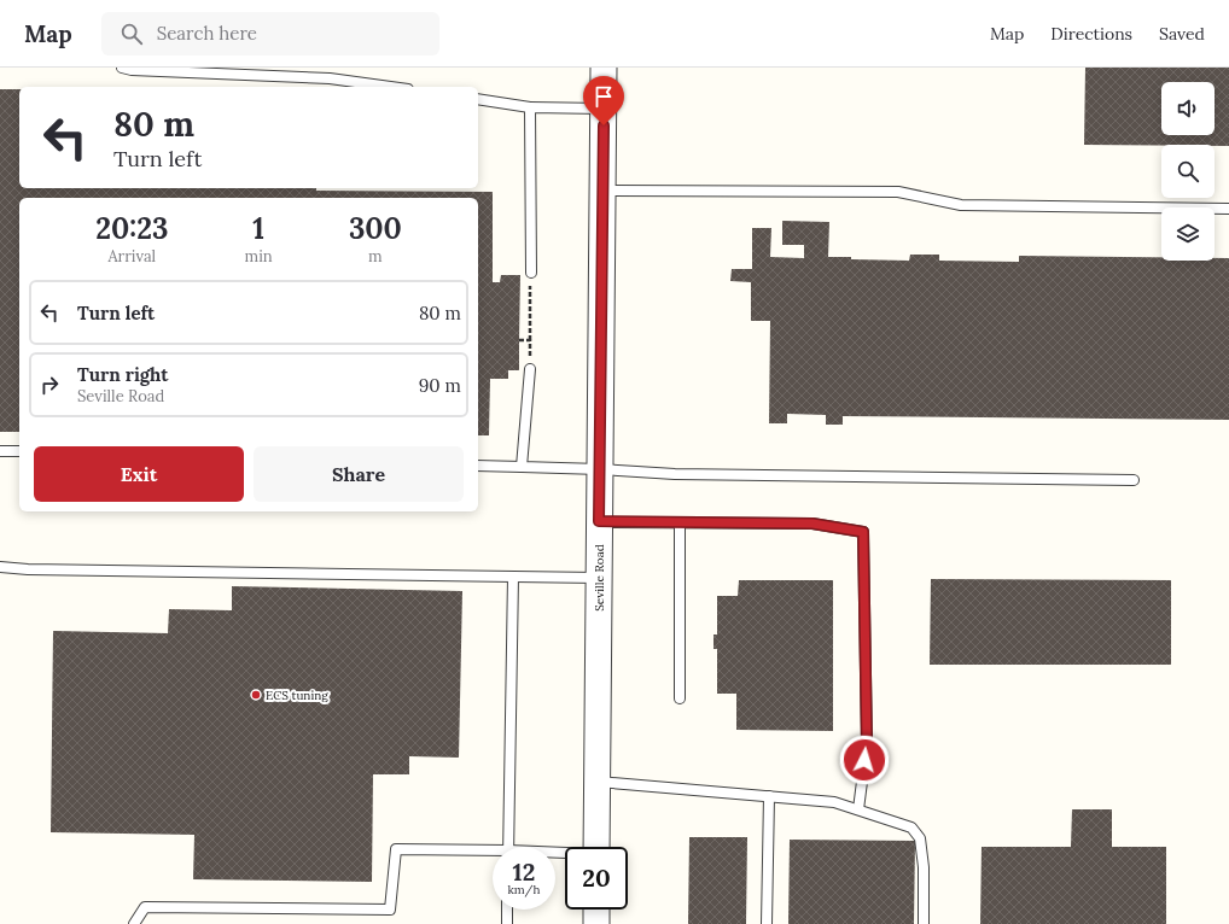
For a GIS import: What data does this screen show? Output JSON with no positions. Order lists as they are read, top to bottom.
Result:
{
  "streets": {
    "street": ["Seville Road"]
  },
  "places": ["ECS tuning"],
  "page": {
    "header": "Map",
    "search": "Search here",
    "nav": ["Map", "Directions", "Saved"],
    "turn": ["80 m", "Turn left"],
    "eta": [
      "20:23",
      "Arrival",
      "1",
      "min",
      "300",
      "m"
    ],
    "list": [
      {
        "name": "Turn left",
        "value": "80 m"
      },
      {
        "name": "Turn right",
        "note": "Seville Road",
        "value": "90 m"
      }
    ],
    "buttons": ["Exit", "Share"],
    "speed": "12 km/h",
    "limit": "20"
  }
}
